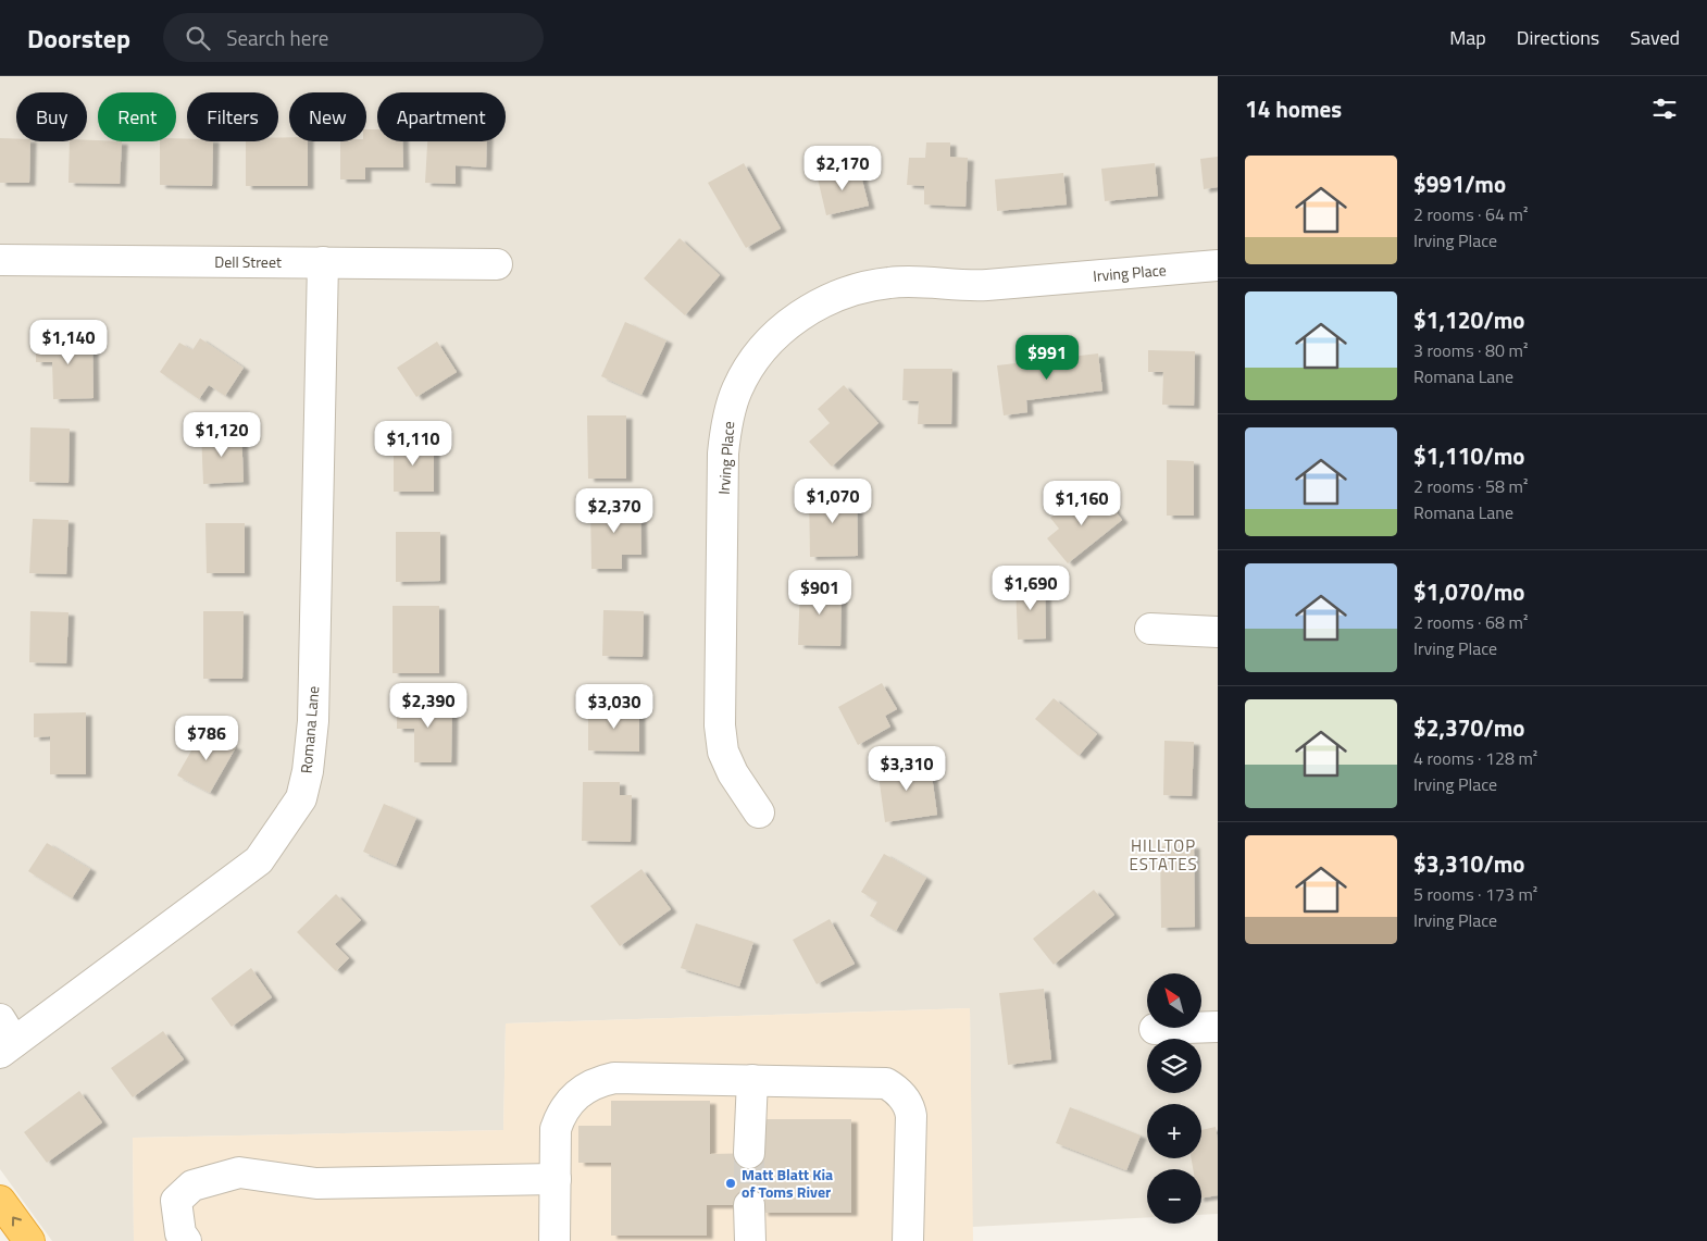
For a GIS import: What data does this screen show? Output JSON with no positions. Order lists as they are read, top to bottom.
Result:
{
  "streets": {
    "street": ["Dell Street", "Irving Place", "Romana Lane"]
  },
  "crossings": [
    ["Dell Street", "Romana Lane"]
  ],
  "districts": ["HILLTOP ESTATES"],
  "places": ["Matt Blatt Kia of Toms River"],
  "north": "top left",
  "page": {
    "header": "Doorstep",
    "search": "Search here",
    "nav": ["Map", "Directions", "Saved"],
    "heading": "14 homes",
    "chip": [
      "Buy",
      "Rent",
      "Filters",
      "New",
      "Apartment"
    ],
    "list": [
      {
        "name": "$991/mo",
        "note": "2 rooms · 64 m² · Irving Place"
      },
      {
        "name": "$1,120/mo",
        "note": "3 rooms · 80 m² · Romana Lane"
      },
      {
        "name": "$1,110/mo",
        "note": "2 rooms · 58 m² · Romana Lane"
      },
      {
        "name": "$1,070/mo",
        "note": "2 rooms · 68 m² · Irving Place"
      },
      {
        "name": "$2,370/mo",
        "note": "4 rooms · 128 m² · Irving Place"
      },
      {
        "name": "$3,310/mo",
        "note": "5 rooms · 173 m² · Irving Place"
      }
    ],
    "price": [
      "$2,170",
      "$1,140",
      "$991",
      "$1,120",
      "$1,110",
      "$1,070",
      "$1,160",
      "$2,370",
      "$1,690",
      "$901",
      "$2,390",
      "$3,030",
      "$786",
      "$3,310"
    ],
    "map_buttons": ["+", "−"]
  }
}
